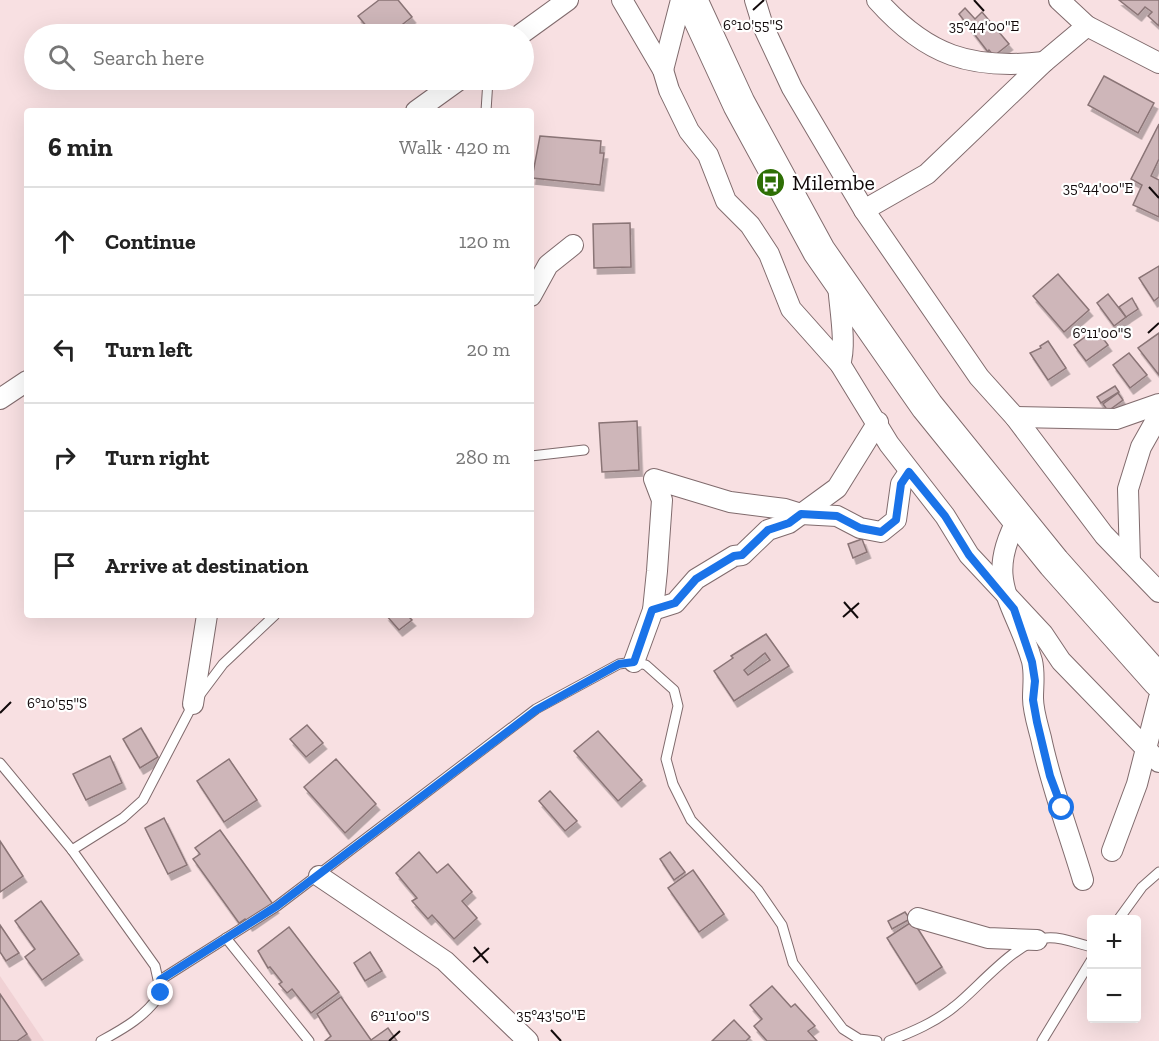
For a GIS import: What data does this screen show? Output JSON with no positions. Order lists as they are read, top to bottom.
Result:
{
  "places": {
    "bus stop": ["Milembe"]
  },
  "page": {
    "search": "Search here",
    "heading": ["6 min", "Walk · 420 m"],
    "list": [
      ["Continue", "120 m"],
      ["Turn left", "20 m"],
      ["Turn right", "280 m"],
      "Arrive at destination"
    ],
    "map_buttons": ["+", "−"]
  },
  "coordinates": [
    "6°10'55\"S",
    "35°44'00\"E",
    "6°11'00\"S",
    "35°43'50\"E"
  ]
}
